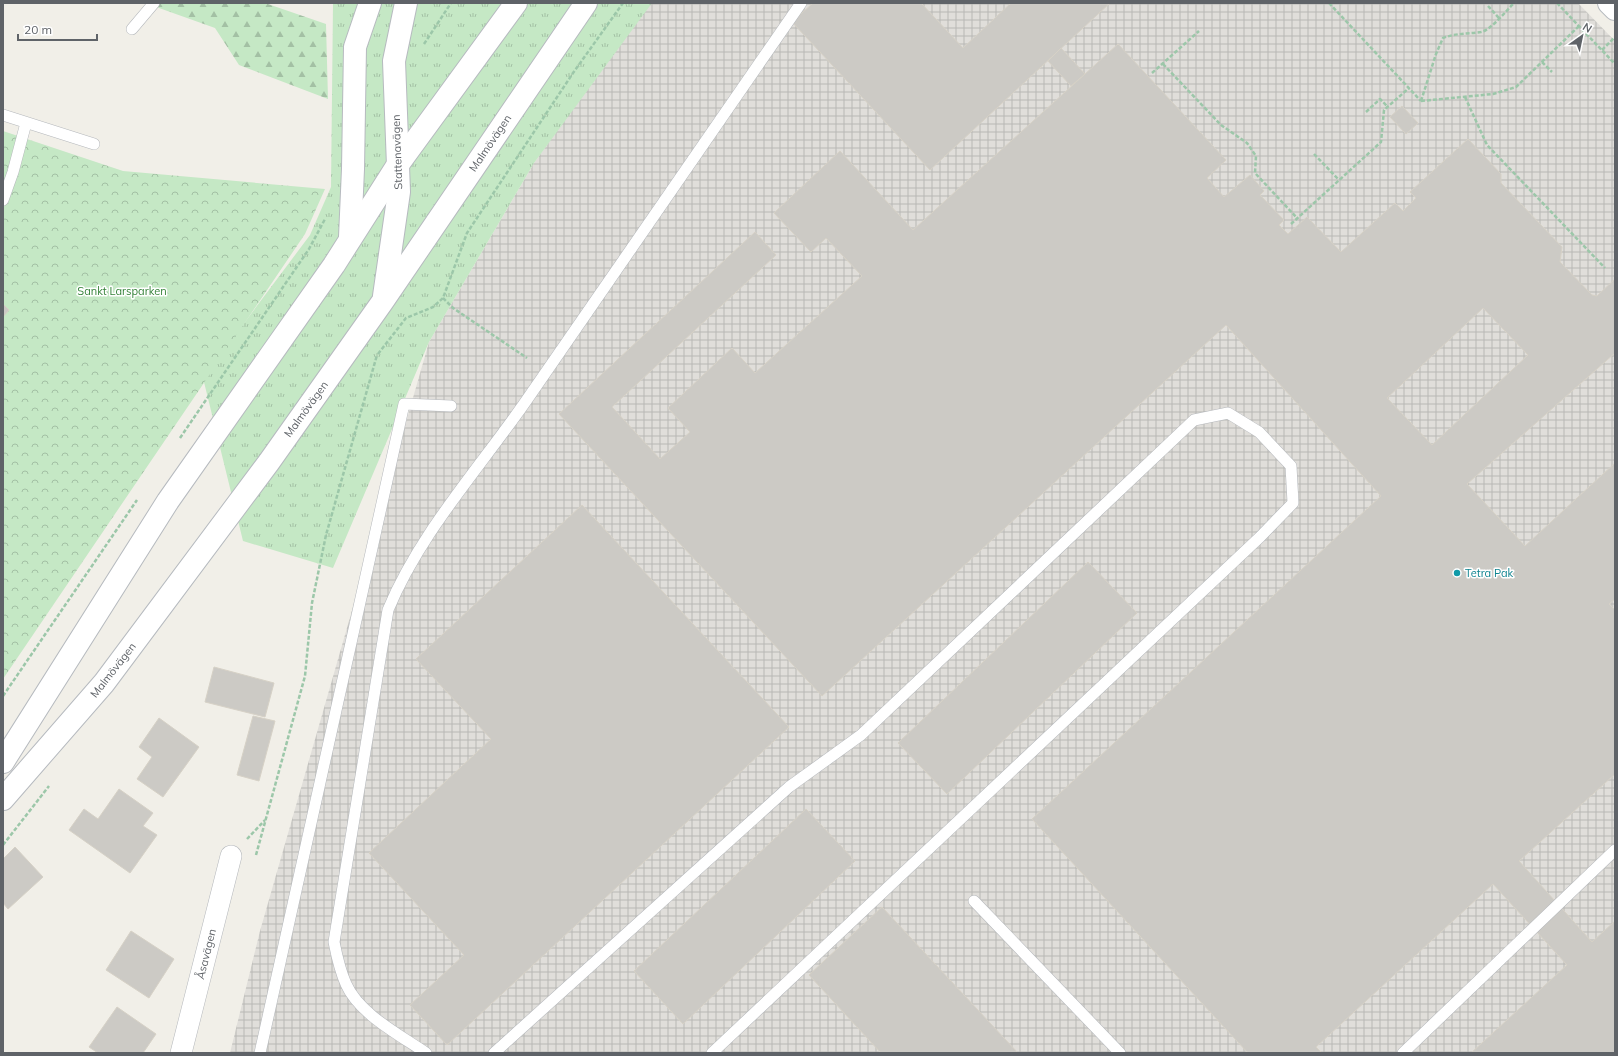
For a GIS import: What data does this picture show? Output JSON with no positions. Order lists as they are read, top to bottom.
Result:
{
  "streets": {
    "main road": ["Malmövägen", "Stattenavägen"],
    "street": ["Åsavägen"]
  },
  "crossings": [
    ["Malmövägen", "Stattenavägen"]
  ],
  "parks": ["Sankt Larsparken"],
  "places": ["Tetra Pak"],
  "scale_bar": "20 m",
  "north": "top right"
}
